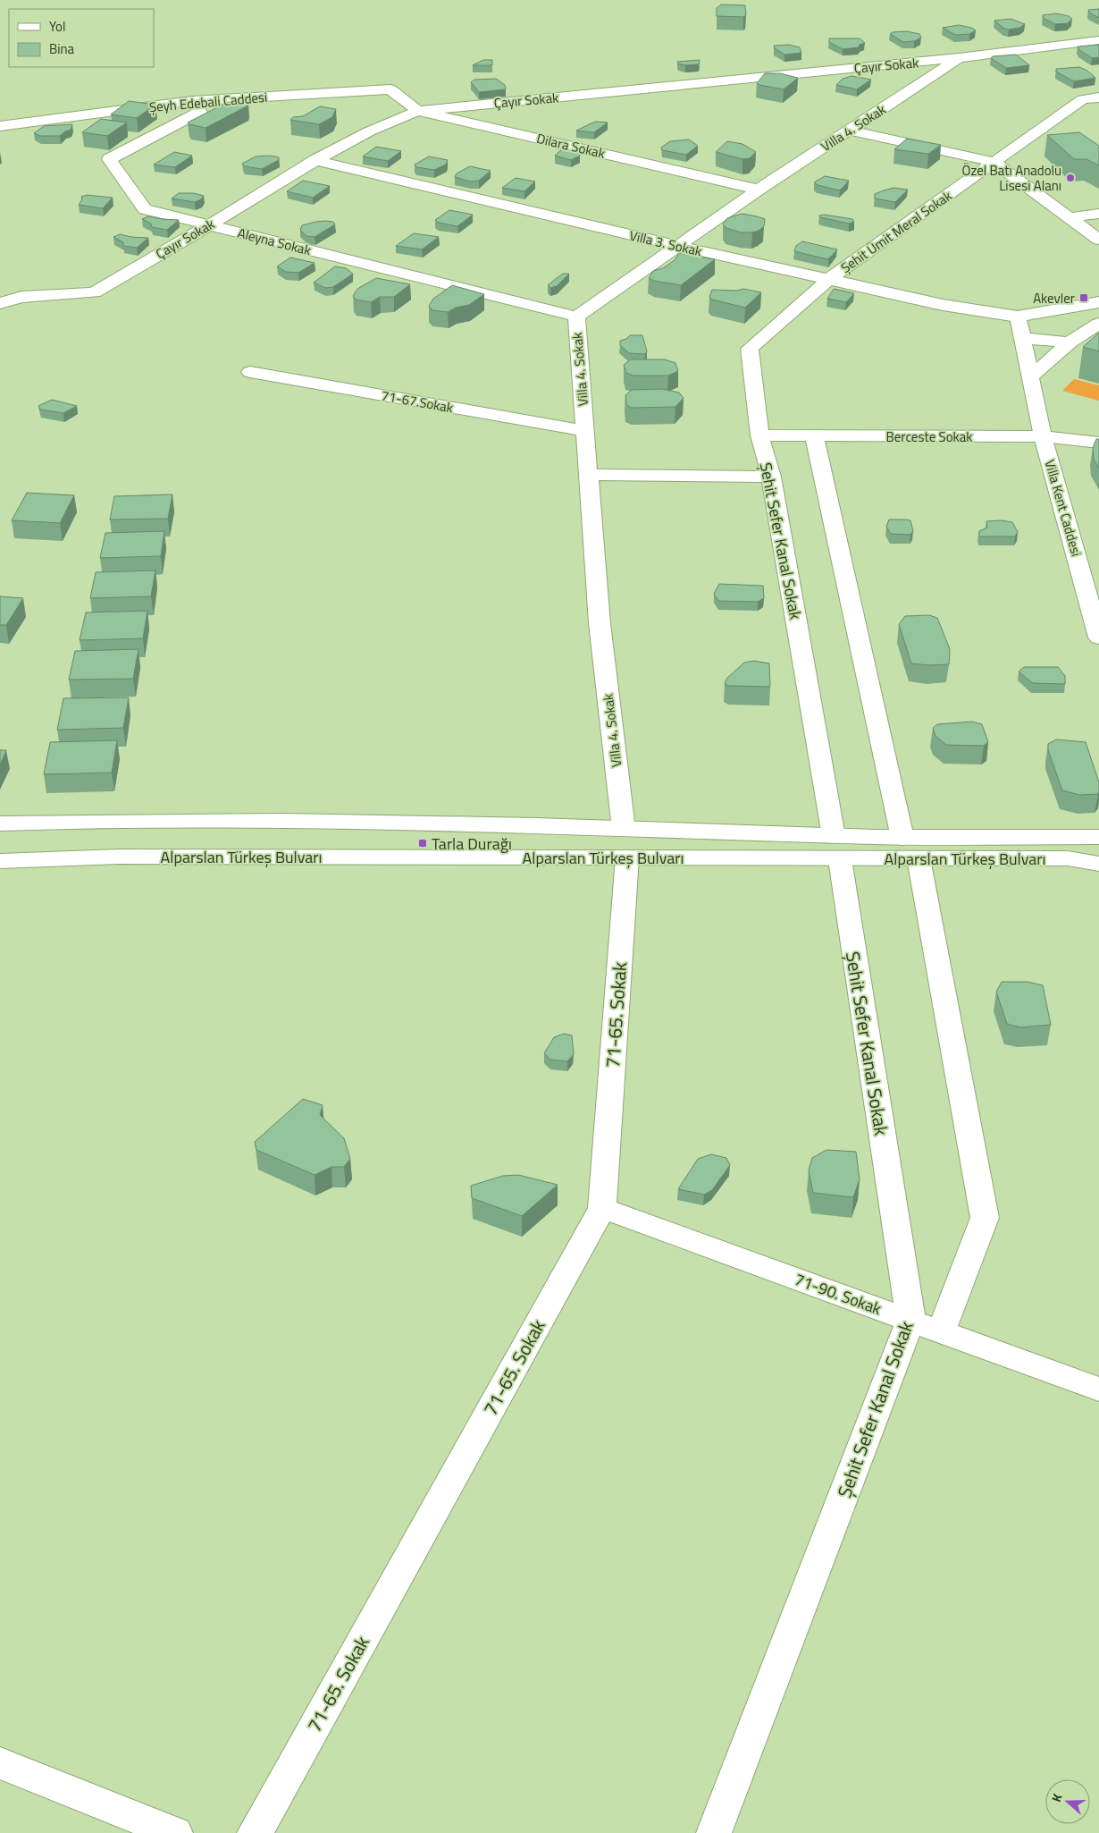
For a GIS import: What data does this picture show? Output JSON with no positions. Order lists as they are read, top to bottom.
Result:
{
  "streets": {
    "street": [
      "Çayır Sokak",
      "Şeyh Edebali Caddesi",
      "Villa 4. Sokak",
      "Dilara Sokak",
      "Şehit Ümit Meral Sokak",
      "Aleyna Sokak",
      "Villa 3. Sokak",
      "71-67.Sokak",
      "Berceste Sokak",
      "Villa Kent Caddesi",
      "Şehit Sefer Kanal Sokak",
      "Alparslan Türkeş Bulvarı",
      "71-65. Sokak",
      "71-90. Sokak"
    ]
  },
  "crossings": [
    ["Çayır Sokak", "Villa 4. Sokak"],
    ["Çayır Sokak", "Dilara Sokak"],
    ["Çayır Sokak", "Aleyna Sokak"],
    ["Çayır Sokak", "Villa 3. Sokak"],
    ["Şeyh Edebali Caddesi", "Dilara Sokak"],
    ["Şeyh Edebali Caddesi", "Aleyna Sokak"],
    ["Villa 4. Sokak", "Dilara Sokak"],
    ["Villa 4. Sokak", "Aleyna Sokak"],
    ["Villa 4. Sokak", "Villa 3. Sokak"],
    ["Villa 4. Sokak", "71-67.Sokak"],
    ["Villa 4. Sokak", "Alparslan Türkeş Bulvarı"],
    ["Şehit Ümit Meral Sokak", "Villa 3. Sokak"],
    ["Şehit Ümit Meral Sokak", "Şehit Sefer Kanal Sokak"],
    ["Villa 3. Sokak", "Villa Kent Caddesi"],
    ["Villa 3. Sokak", "Şehit Sefer Kanal Sokak"],
    ["Berceste Sokak", "Villa Kent Caddesi"],
    ["Berceste Sokak", "Şehit Sefer Kanal Sokak"],
    ["Şehit Sefer Kanal Sokak", "Alparslan Türkeş Bulvarı"],
    ["Şehit Sefer Kanal Sokak", "71-90. Sokak"],
    ["Alparslan Türkeş Bulvarı", "71-65. Sokak"],
    ["71-65. Sokak", "71-90. Sokak"]
  ],
  "places": {
    "other": ["Özel Batı Anadolu Lisesi Alanı"],
    "transit": ["Akevler", "Tarla Durağı"]
  },
  "legend": ["Yol", "Bina"],
  "north": "left"
}
